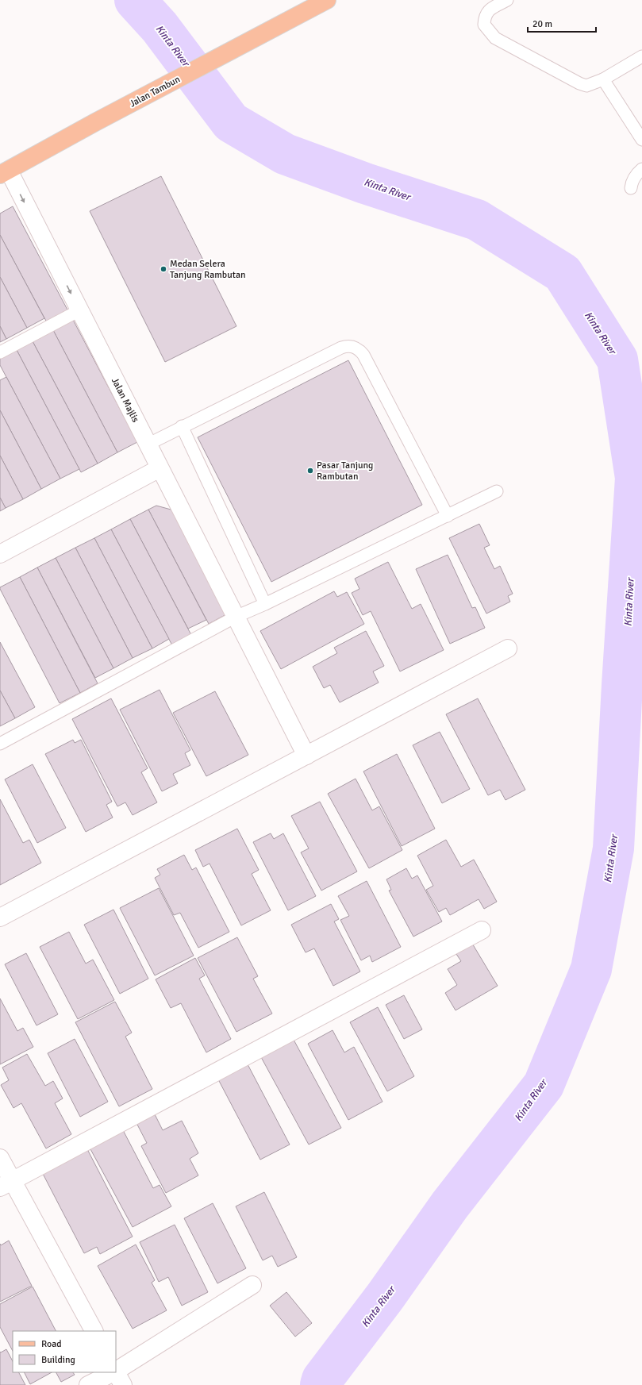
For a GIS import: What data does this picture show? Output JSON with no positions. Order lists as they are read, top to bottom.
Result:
{
  "streets": {
    "main road": ["Jalan Tambun"],
    "street": ["Jalan Majlis"]
  },
  "crossings": [
    ["Jalan Tambun", "Jalan Majlis"]
  ],
  "water": ["Kinta River"],
  "places": ["Medan Selera Tanjung Rambutan", "Pasar Tanjung Rambutan"],
  "legend": ["Road", "Building"],
  "scale_bar": "20 m"
}
